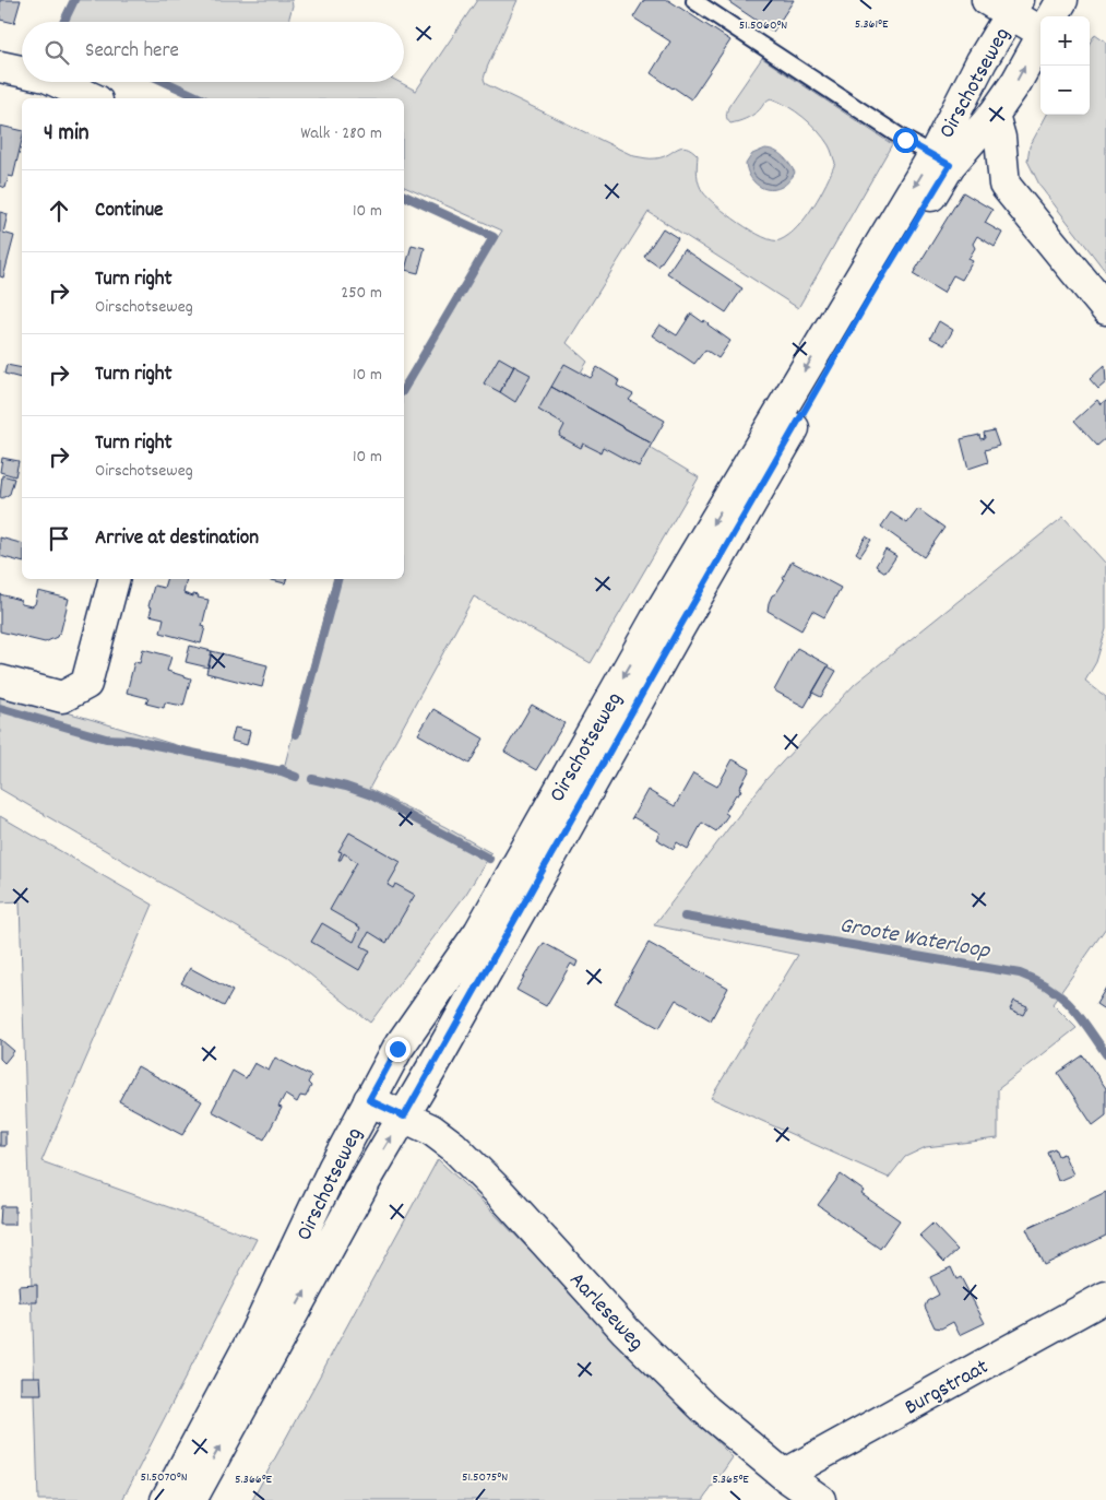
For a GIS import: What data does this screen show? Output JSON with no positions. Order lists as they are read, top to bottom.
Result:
{
  "streets": {
    "main road": ["Oirschotseweg", "Aarleseweg", "Burgstraat"]
  },
  "crossings": [
    ["Oirschotseweg", "Aarleseweg"],
    ["Aarleseweg", "Burgstraat"]
  ],
  "water": ["Groote Waterloop"],
  "page": {
    "map_buttons": ["+", "−"],
    "search": "Search here",
    "heading": ["4 min", "Walk · 280 m"],
    "list": [
      ["Continue", "10 m"],
      ["Turn right", "Oirschotseweg", "250 m"],
      ["Turn right", "10 m"],
      ["Turn right", "Oirschotseweg", "10 m"],
      "Arrive at destination"
    ]
  },
  "coordinates": [
    "5.361°E",
    "51.5060°N",
    "51.5070°N",
    "51.5075°N",
    "5.366°E",
    "5.365°E"
  ]
}
